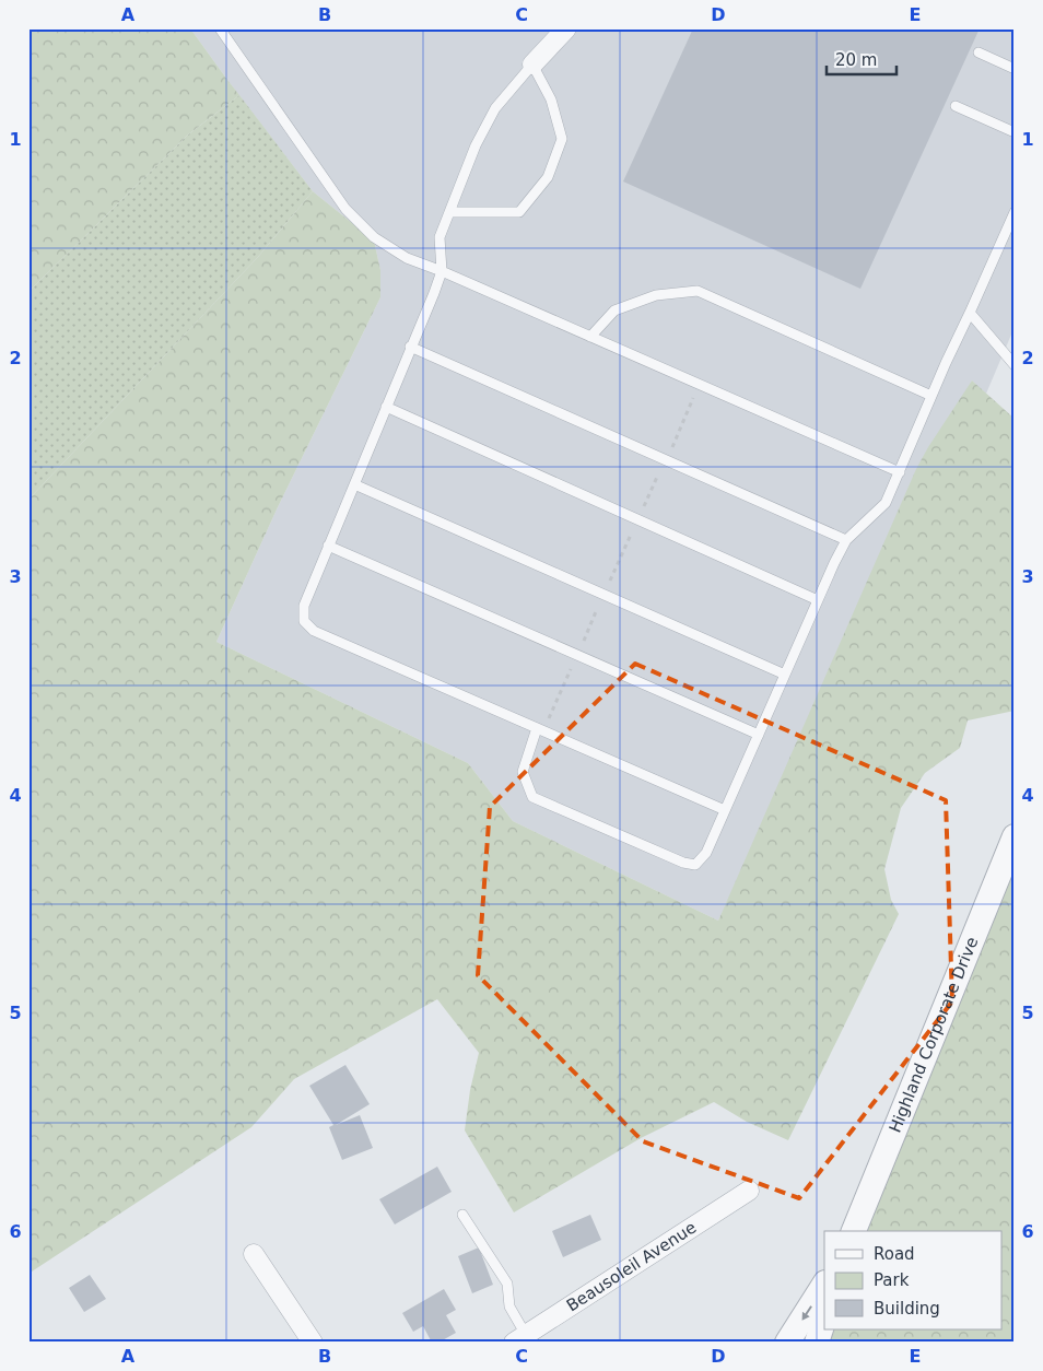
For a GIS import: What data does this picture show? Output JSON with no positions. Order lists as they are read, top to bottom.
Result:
{
  "streets": {
    "street": ["Highland Corporate Drive", "Beausoleil Avenue"]
  },
  "legend": ["Road", "Park", "Building"],
  "scale_bar": "20 m",
  "grid": {
    "columns": [
      "A",
      "B",
      "C",
      "D",
      "E"
    ],
    "rows": [
      "1",
      "2",
      "3",
      "4",
      "5",
      "6"
    ]
  }
}
